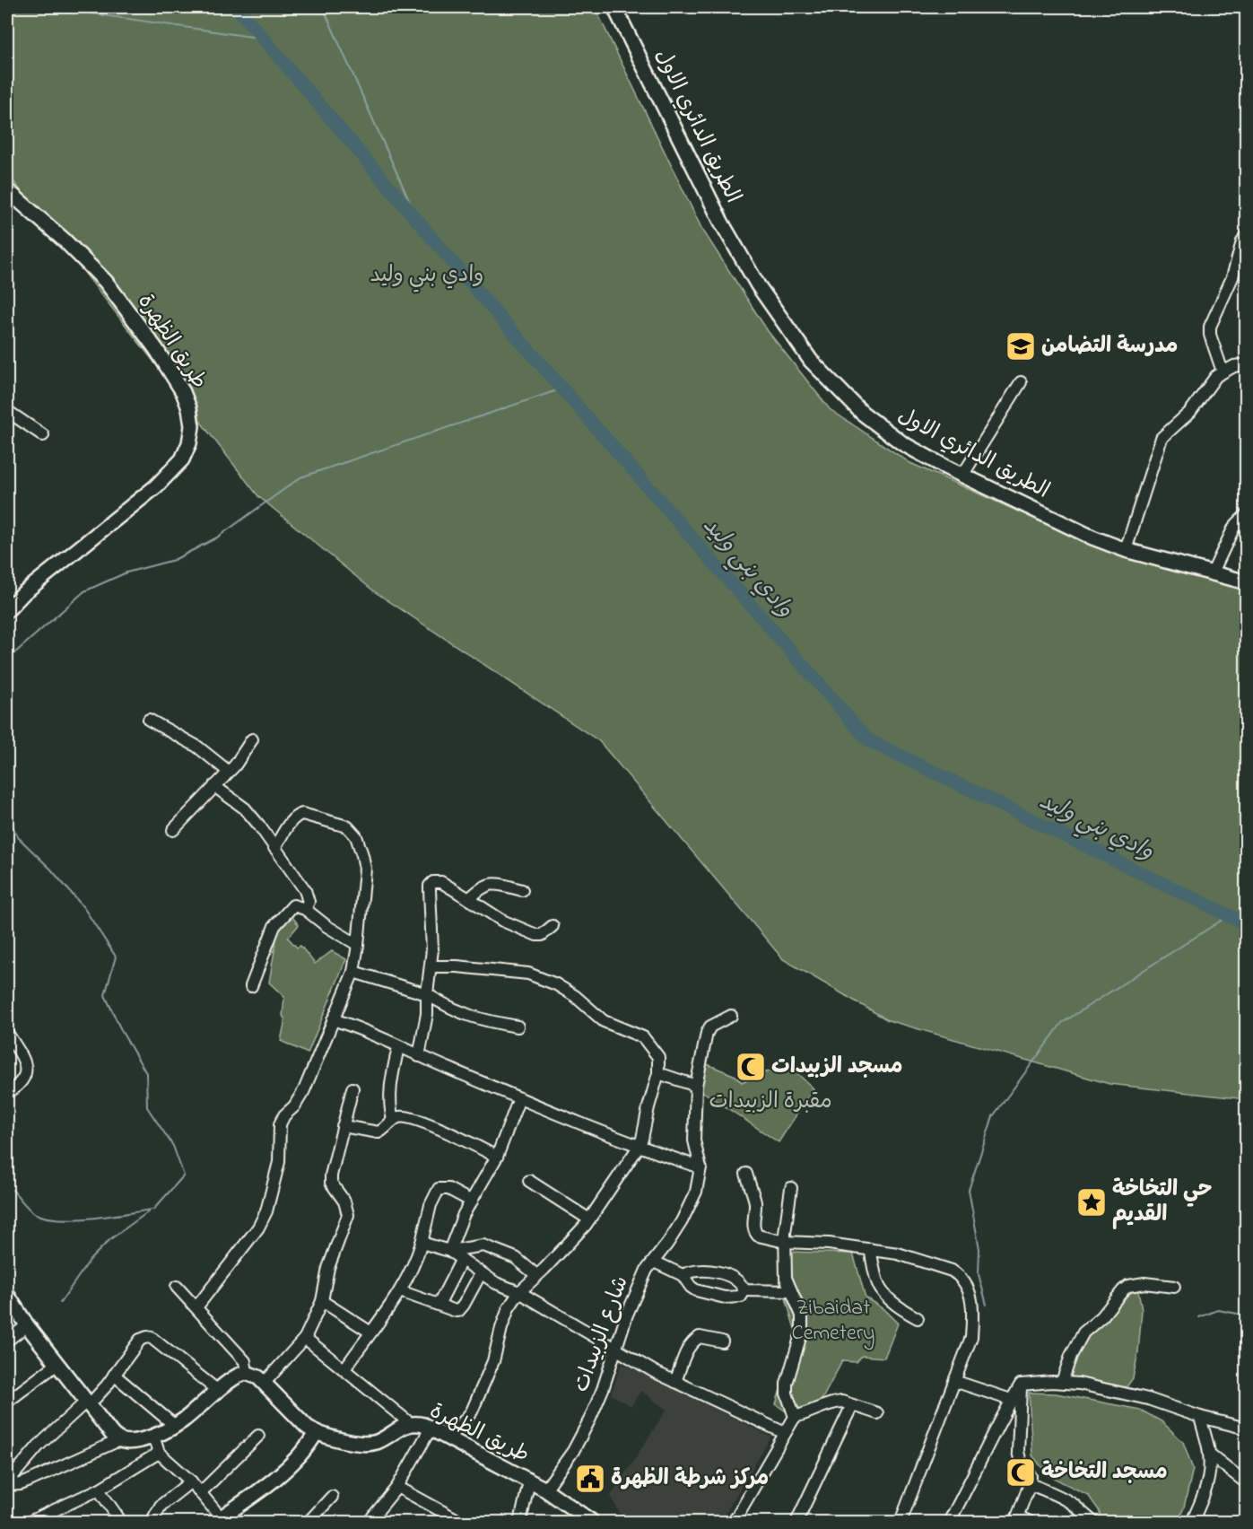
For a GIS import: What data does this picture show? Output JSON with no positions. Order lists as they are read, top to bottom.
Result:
{
  "streets": {
    "main road": ["الطريق الدائري الاول", "طريق الظهرة"],
    "street": ["شارع الزبيدات"]
  },
  "crossings": [
    ["طريق الظهرة", "شارع الزبيدات"]
  ],
  "water": ["وادي بني وليد"],
  "parks": ["وادي بني وليد", "مقبرة الزبيدات", "Zibaidat Cemetery"],
  "places": {
    "school or university": ["مدرسة التضامن"],
    "mosque": ["مسجد الزبيدات", "مسجد التخاخة"],
    "place": ["حي التخاخة القديم"],
    "public building": ["مركز شرطة الظهرة"]
  }
}
